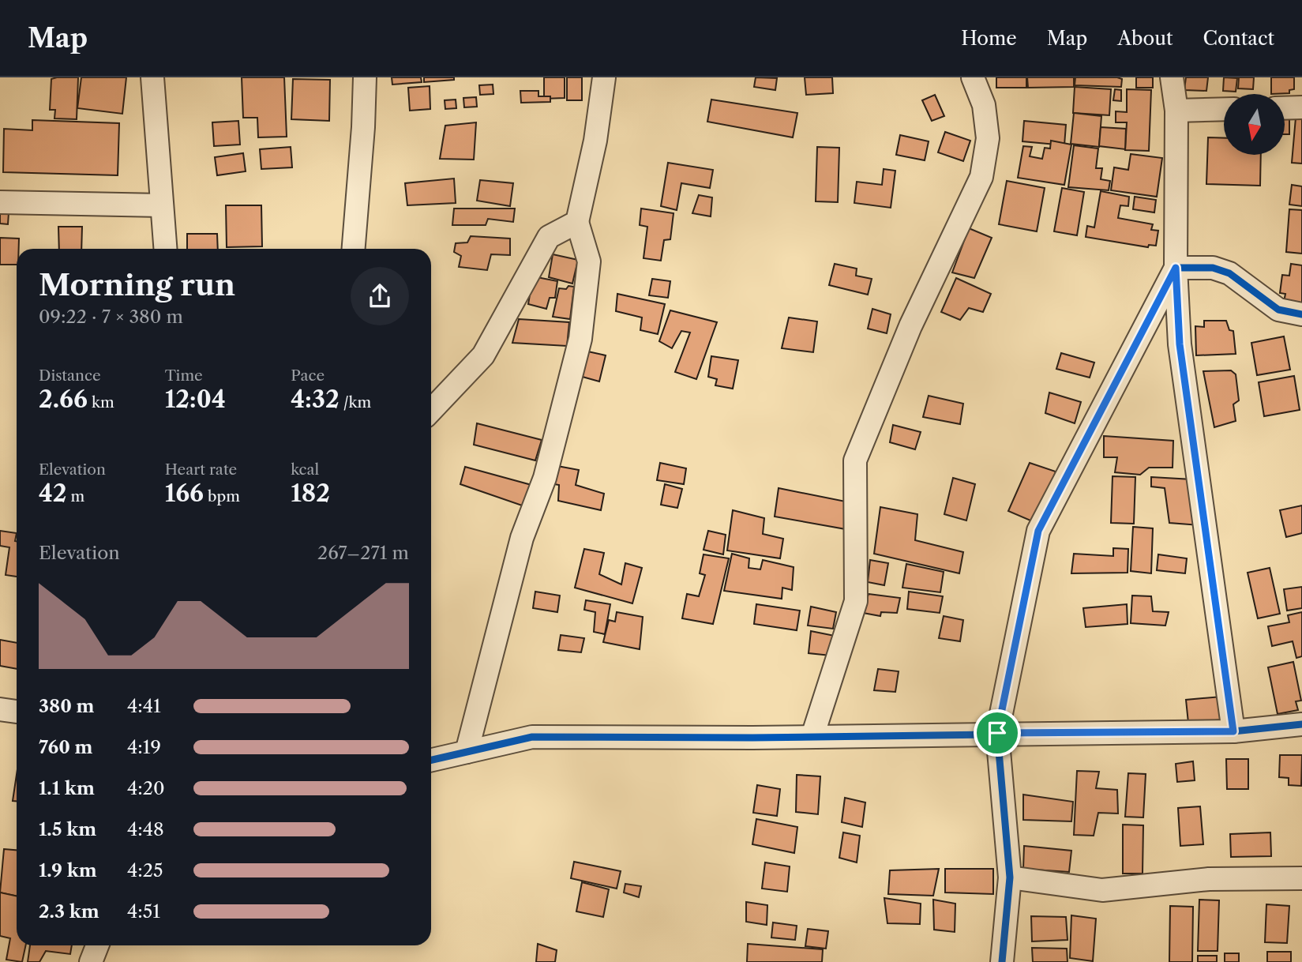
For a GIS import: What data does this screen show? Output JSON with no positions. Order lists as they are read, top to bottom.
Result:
{
  "north": "bottom",
  "page": {
    "header": "Map",
    "nav": [
      "Home",
      "Map",
      "About",
      "Contact"
    ],
    "heading": ["Morning run", "09:22 · 7 × 380 m"],
    "stats": [
      ["Distance", "2.66 km"],
      ["Time", "12:04"],
      ["Pace", "4:32 /km"],
      ["Elevation", "42 m"],
      ["Heart rate", "166 bpm"],
      ["kcal", "182"]
    ],
    "chart": ["Elevation", "267–271 m"],
    "list": [
      {
        "name": "380 m",
        "note": "4:41"
      },
      {
        "name": "760 m",
        "note": "4:19"
      },
      {
        "name": "1.1 km",
        "note": "4:20"
      },
      {
        "name": "1.5 km",
        "note": "4:48"
      },
      {
        "name": "1.9 km",
        "note": "4:25"
      },
      {
        "name": "2.3 km",
        "note": "4:51"
      }
    ]
  }
}
